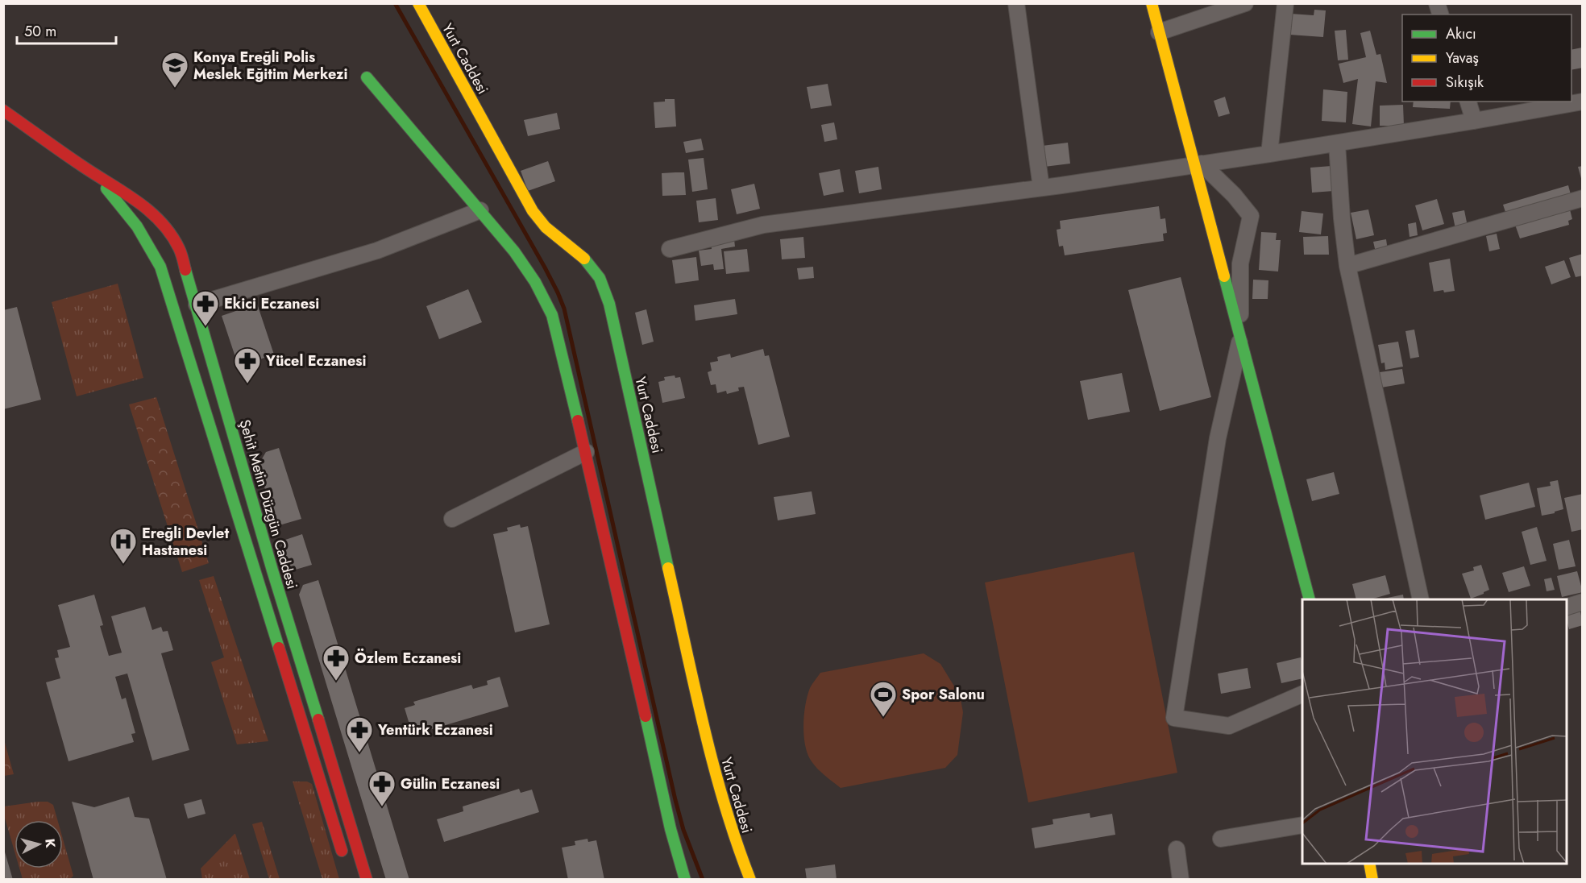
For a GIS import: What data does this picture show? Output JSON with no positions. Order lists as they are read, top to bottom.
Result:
{
  "streets": {
    "street": ["Yurt Caddesi", "Şehit Metin Düzgün Caddesi"]
  },
  "places": {
    "school or university": ["Konya Ereğli Polis Meslek Eğitim Merkezi"],
    "pharmacy": [
      "Ekici Eczanesi",
      "Yücel Eczanesi",
      "Özlem Eczanesi",
      "Yentürk Eczanesi",
      "Gülin Eczanesi"
    ],
    "hospital": ["Ereğli Devlet Hastanesi"],
    "sports": ["Spor Salonu"]
  },
  "legend": ["Akıcı", "Yavaş", "Sıkışık"],
  "scale_bar": "50 m",
  "north": "right"
}
